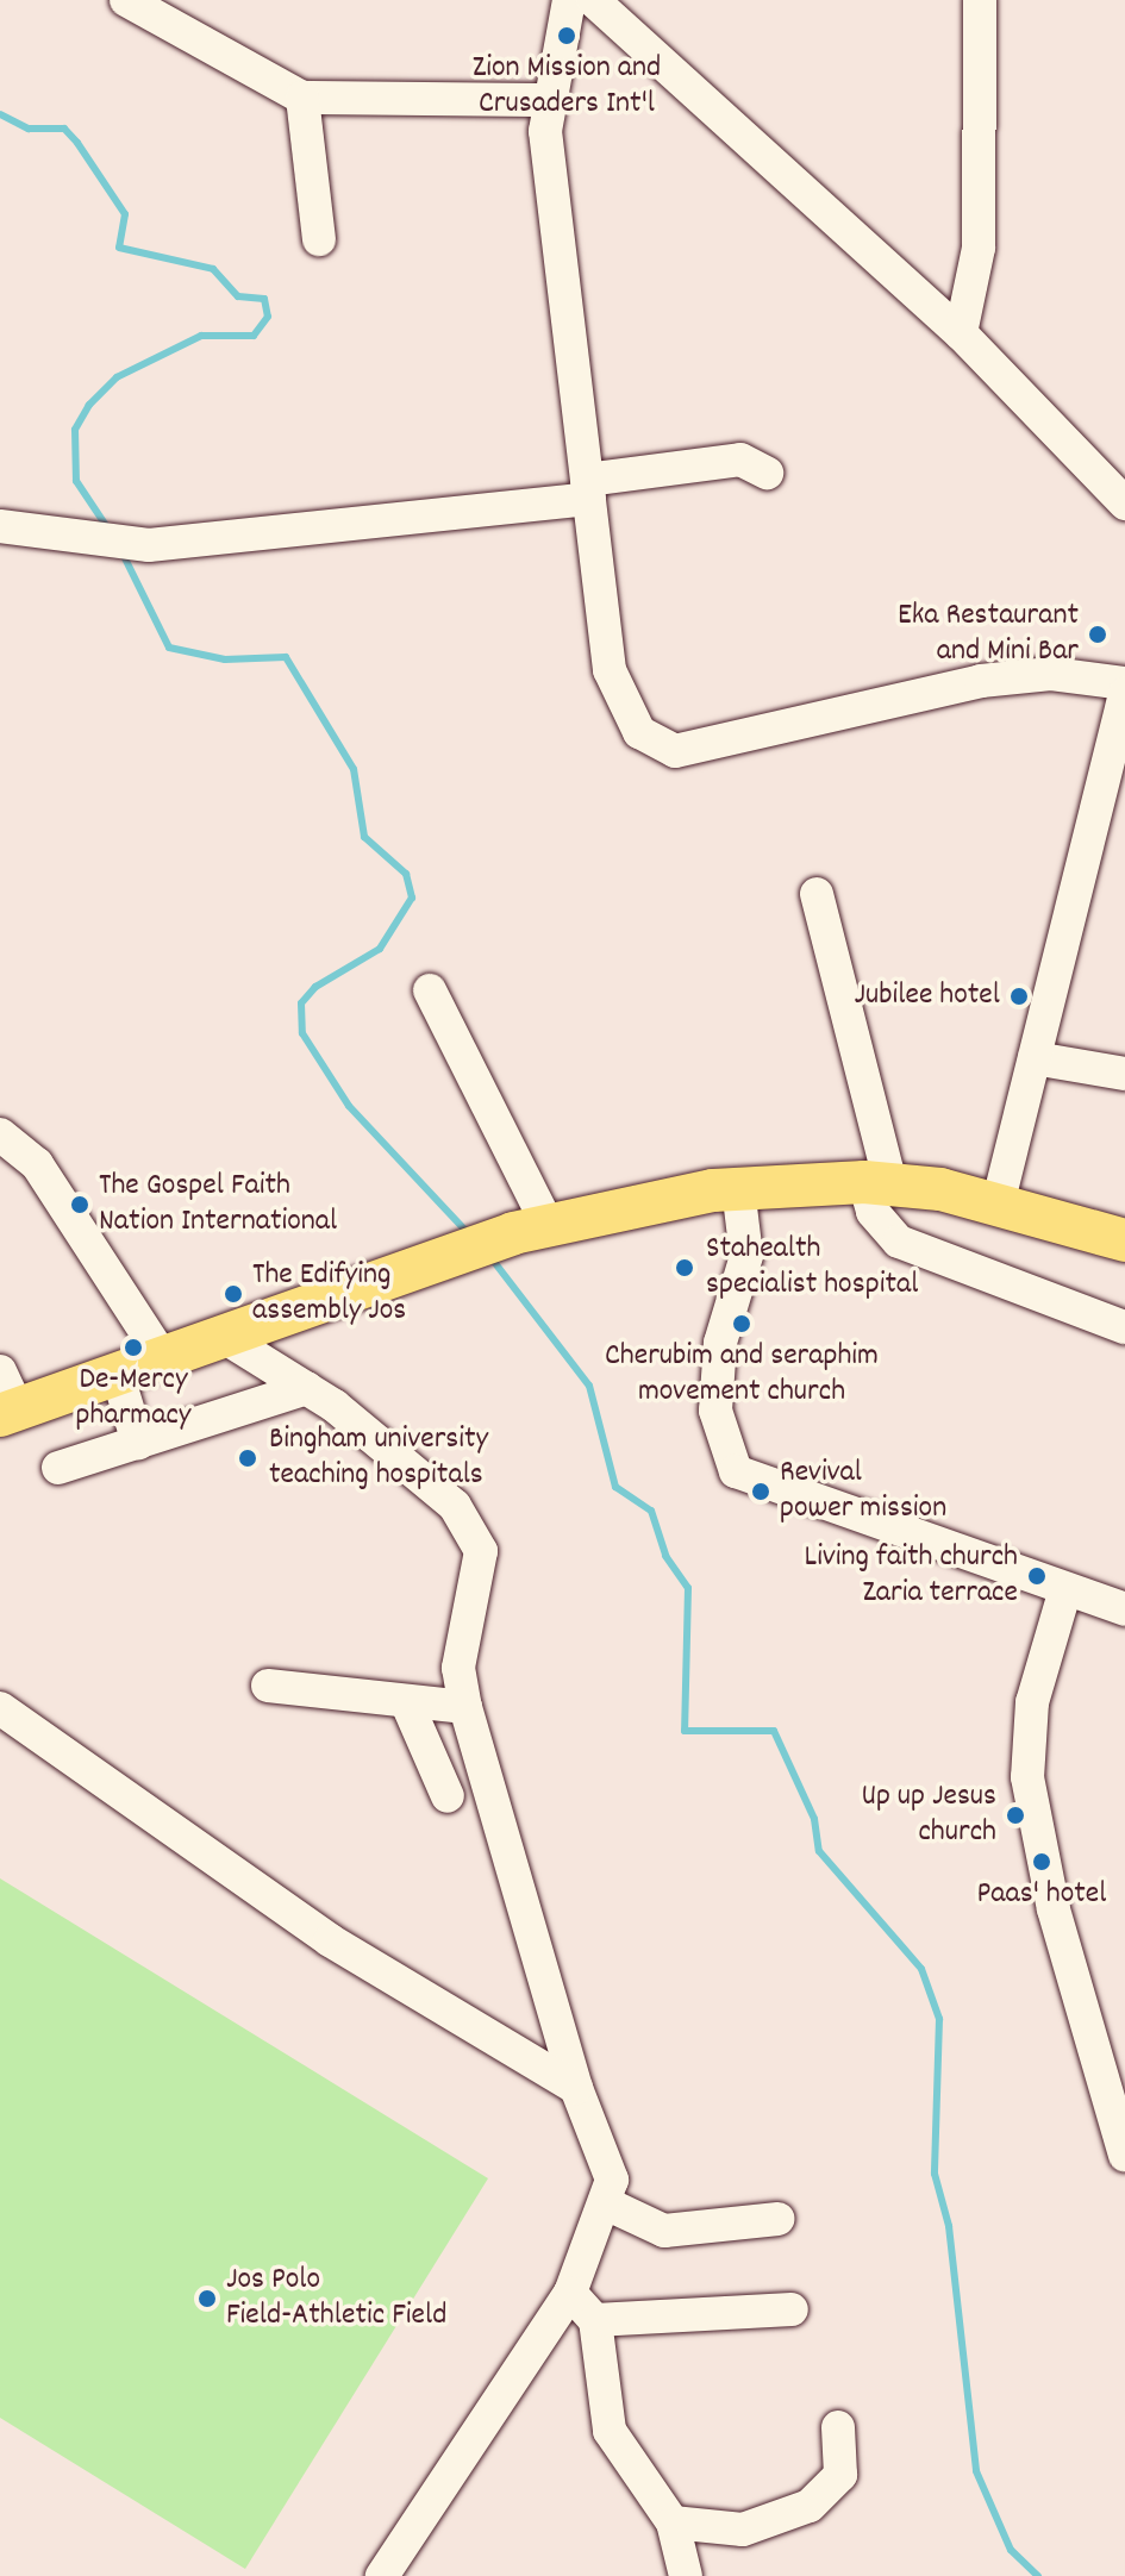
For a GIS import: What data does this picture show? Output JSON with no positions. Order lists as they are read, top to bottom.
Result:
{
  "places": [
    "Zion Mission and Crusaders Int'l",
    "Eka Restaurant and Mini Bar",
    "Jubilee hotel",
    "The Gospel Faith Nation International",
    "Stahealth specialist hospital",
    "The Edifying assembly Jos",
    "Cherubim and seraphim movement church",
    "De-Mercy pharmacy",
    "Bingham university teaching hospitals",
    "Revival power mission",
    "Living faith church Zaria terrace",
    "Up up Jesus church",
    "Paas' hotel",
    "Jos Polo Field-Athletic Field"
  ]
}
